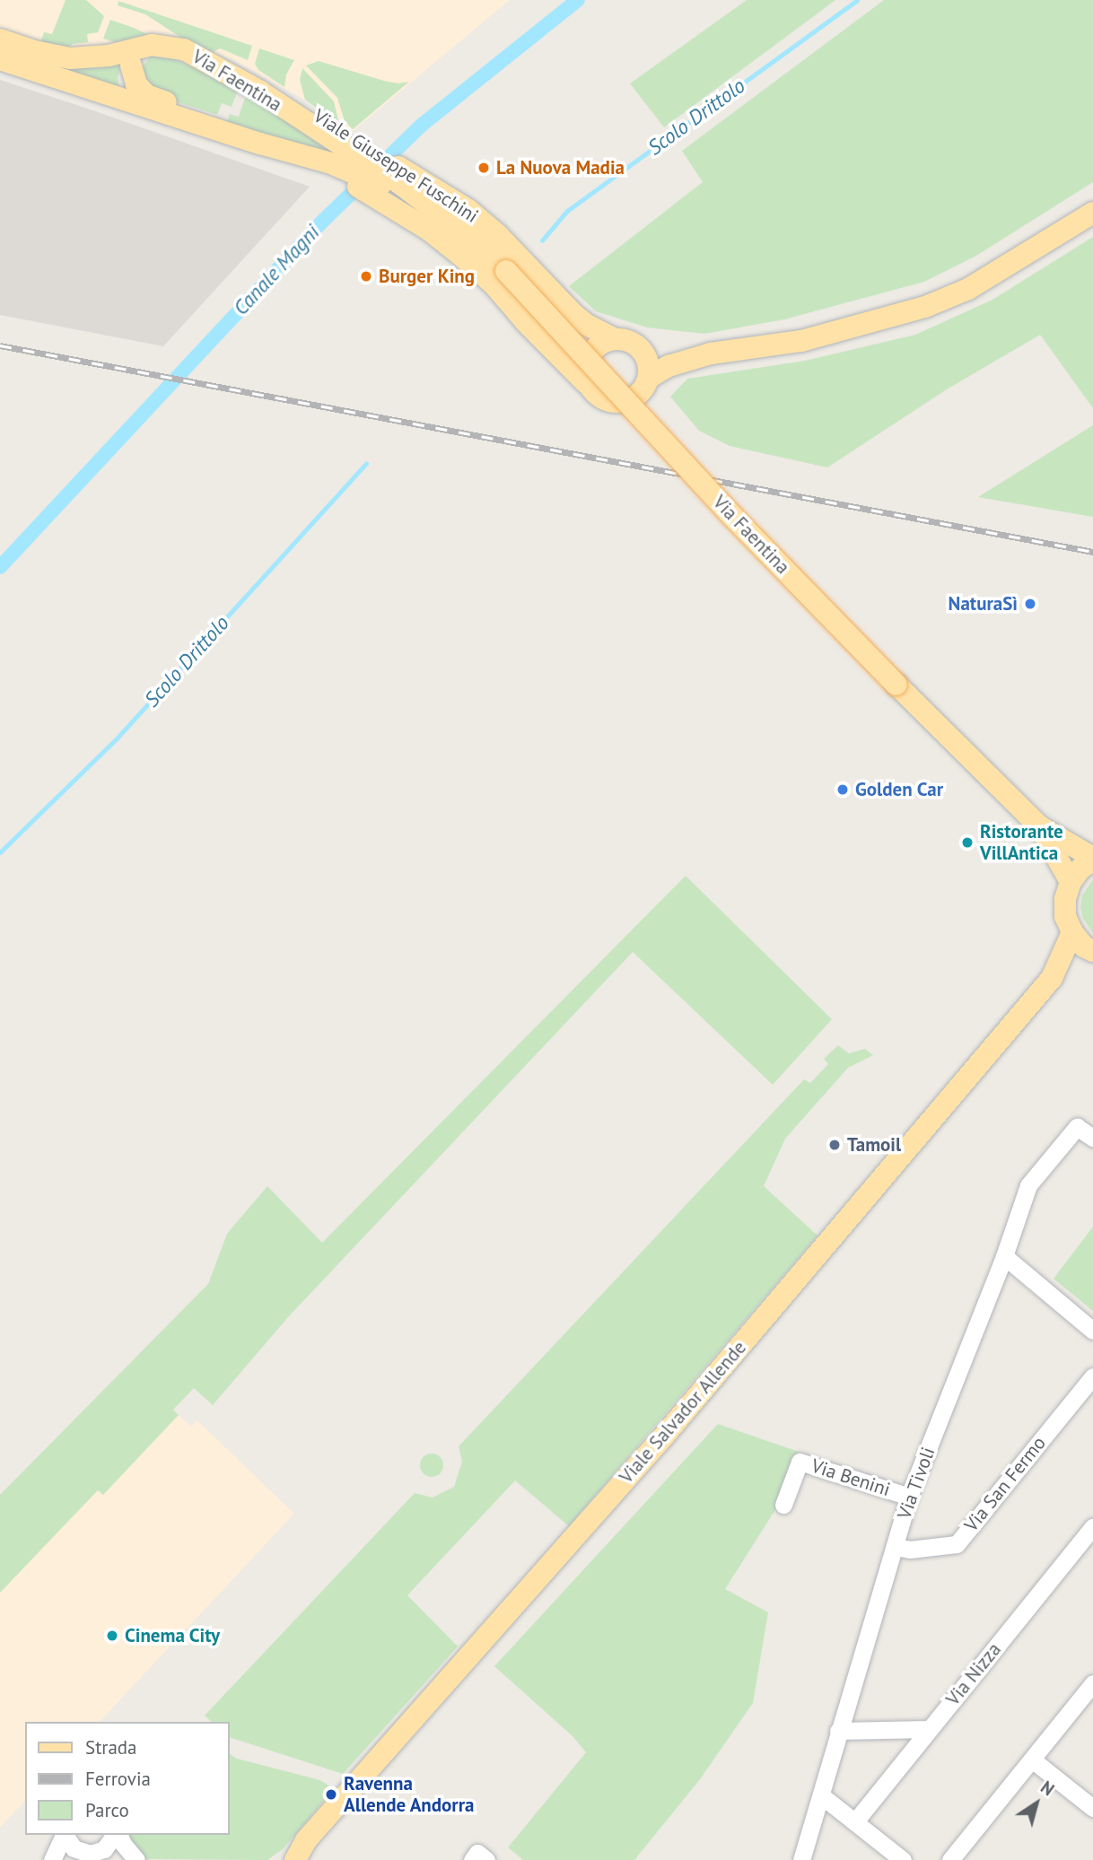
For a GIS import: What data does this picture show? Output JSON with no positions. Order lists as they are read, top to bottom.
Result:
{
  "streets": {
    "main road": ["Via Faentina", "Viale Giuseppe Fuschini", "Viale Salvador Allende"],
    "street": [
      "Via Benini",
      "Via Tivoli",
      "Via San Fermo",
      "Via Nizza"
    ]
  },
  "crossings": [
    ["Via Faentina", "Viale Giuseppe Fuschini"],
    ["Via Benini", "Via Tivoli"],
    ["Via Tivoli", "Via San Fermo"]
  ],
  "water": ["Scolo Drittolo", "Canale Magni"],
  "places": [
    "La Nuova Madia",
    "Burger King",
    "NaturaSì",
    "Golden Car",
    "Ristorante VillAntica",
    "Tamoil",
    "Cinema City",
    "Ravenna Allende Andorra"
  ],
  "legend": ["Strada", "Ferrovia", "Parco"],
  "north": "top right"
}
